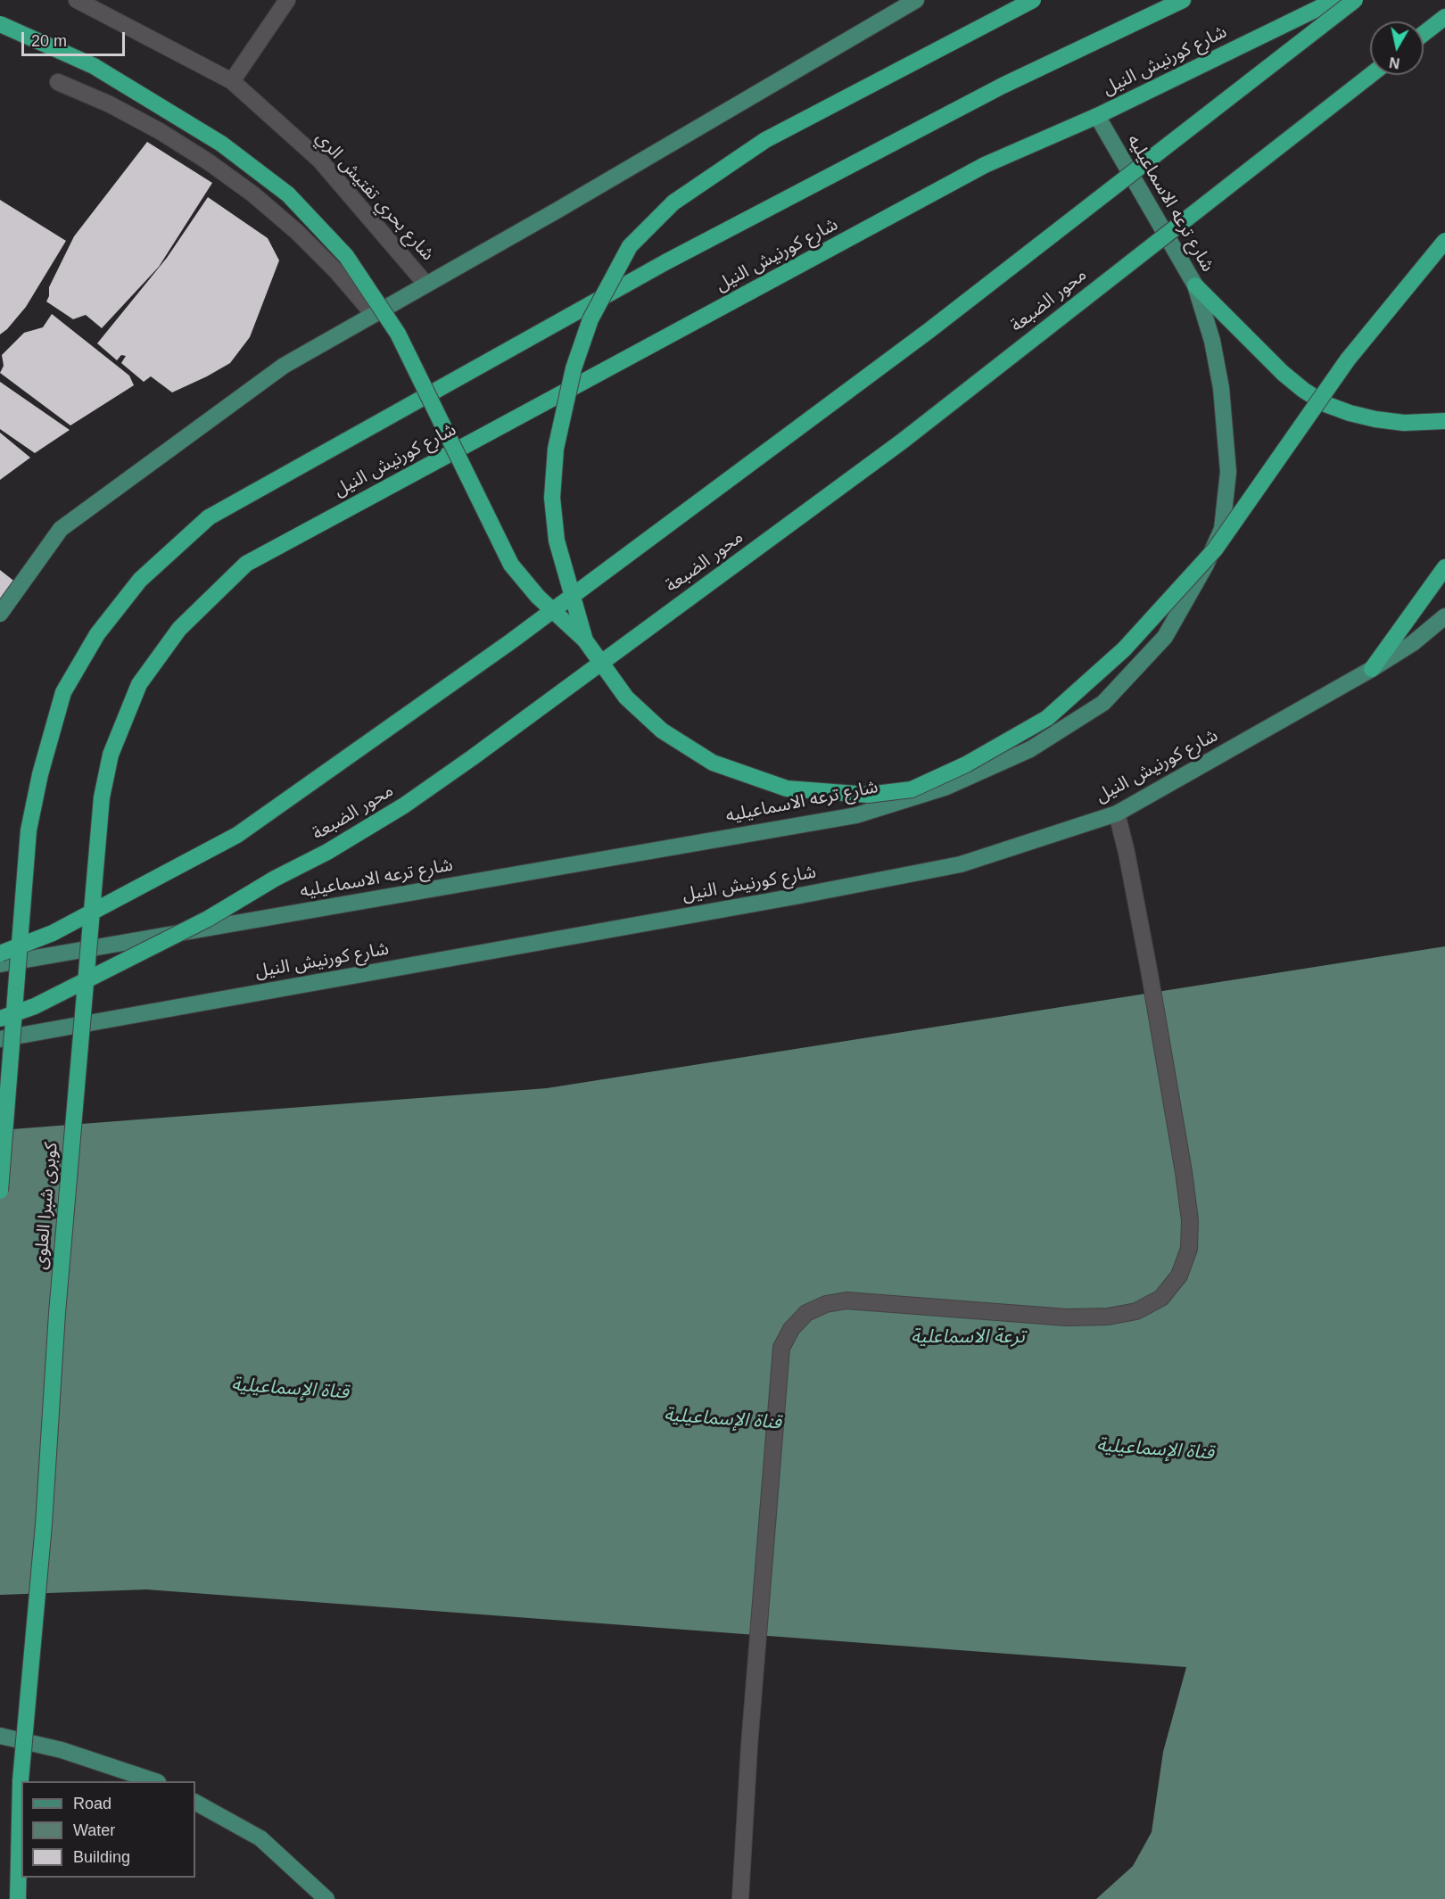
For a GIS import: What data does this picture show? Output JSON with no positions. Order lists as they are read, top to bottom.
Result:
{
  "streets": {
    "highway": ["شارع كورنيش النيل", "محور الضبعة", "كوبرى شبرا العلوى"],
    "main road": ["شارع ترعه الاسماعيليه"],
    "street": ["شارع بحري تفتيش الري"]
  },
  "crossings": [
    ["شارع كورنيش النيل", "شارع ترعه الاسماعيليه"],
    ["شارع كورنيش النيل", "كوبرى شبرا العلوى"]
  ],
  "water": ["ترعة الاسماعلية", "قناة الإسماعيلية"],
  "legend": ["Road", "Water", "Building"],
  "scale_bar": "20 m",
  "north": "bottom"
}
